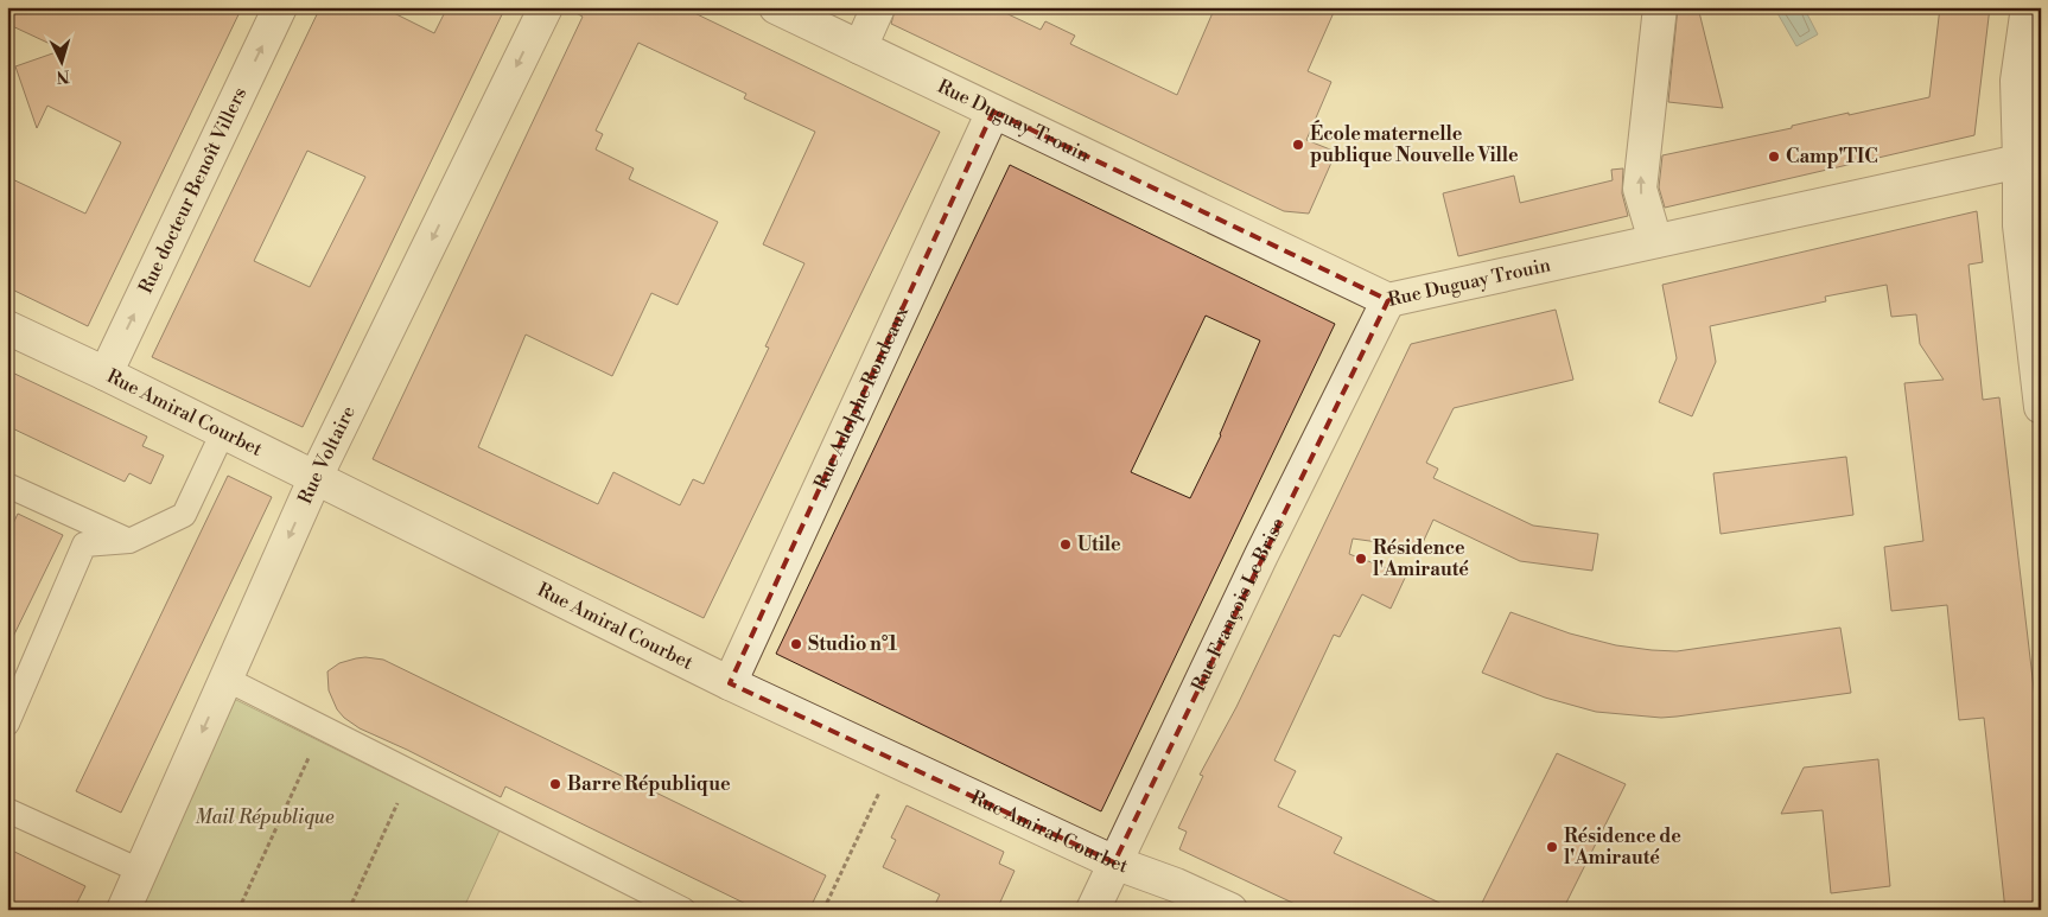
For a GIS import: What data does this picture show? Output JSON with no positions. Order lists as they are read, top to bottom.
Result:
{
  "streets": {
    "street": [
      "Rue Duguay Trouin",
      "Rue docteur Benoît Villers",
      "Rue Adolphe Rondeaux",
      "Rue Amiral Courbet",
      "Rue Voltaire",
      "Rue François Le Brise"
    ]
  },
  "crossings": [
    ["Rue Duguay Trouin", "Rue Adolphe Rondeaux"],
    ["Rue Duguay Trouin", "Rue François Le Brise"],
    ["Rue docteur Benoît Villers", "Rue Amiral Courbet"],
    ["Rue Adolphe Rondeaux", "Rue Amiral Courbet"],
    ["Rue Amiral Courbet", "Rue Voltaire"],
    ["Rue Amiral Courbet", "Rue François Le Brise"]
  ],
  "one_way": ["Rue docteur Benoît Villers", "Rue Voltaire"],
  "parks": ["Mail République"],
  "places": [
    "École maternelle publique Nouvelle Ville",
    "Camp'TIC",
    "Utile",
    "Résidence l'Amirauté",
    "Studio n°1",
    "Barre République",
    "Résidence de l'Amirauté"
  ],
  "north": "bottom"
}
